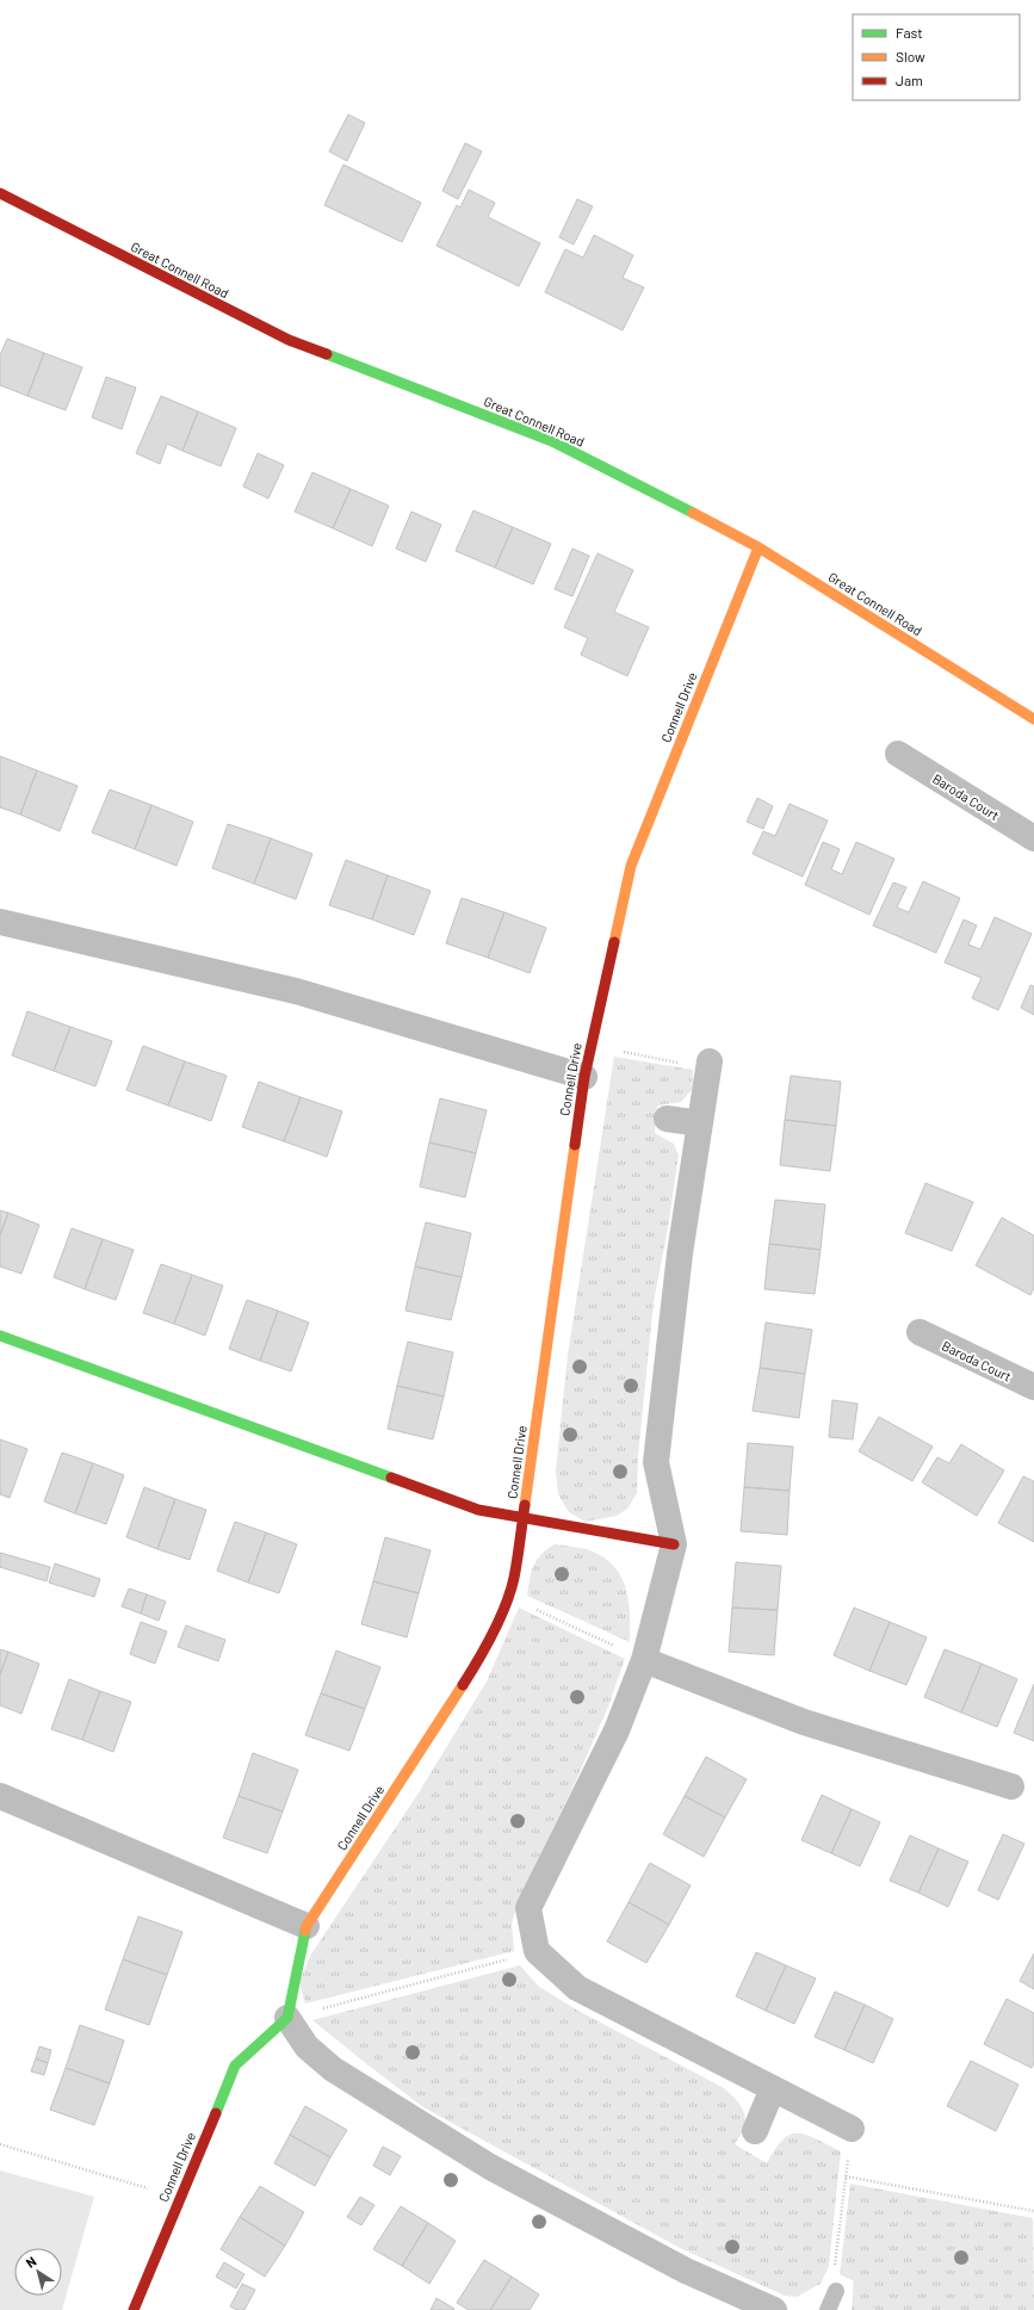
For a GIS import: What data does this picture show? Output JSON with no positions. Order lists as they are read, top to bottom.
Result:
{
  "streets": {
    "street": ["Great Connell Road", "Connell Drive", "Baroda Court"]
  },
  "crossings": [
    ["Great Connell Road", "Connell Drive"]
  ],
  "legend": ["Fast", "Slow", "Jam"],
  "north": "top left"
}
